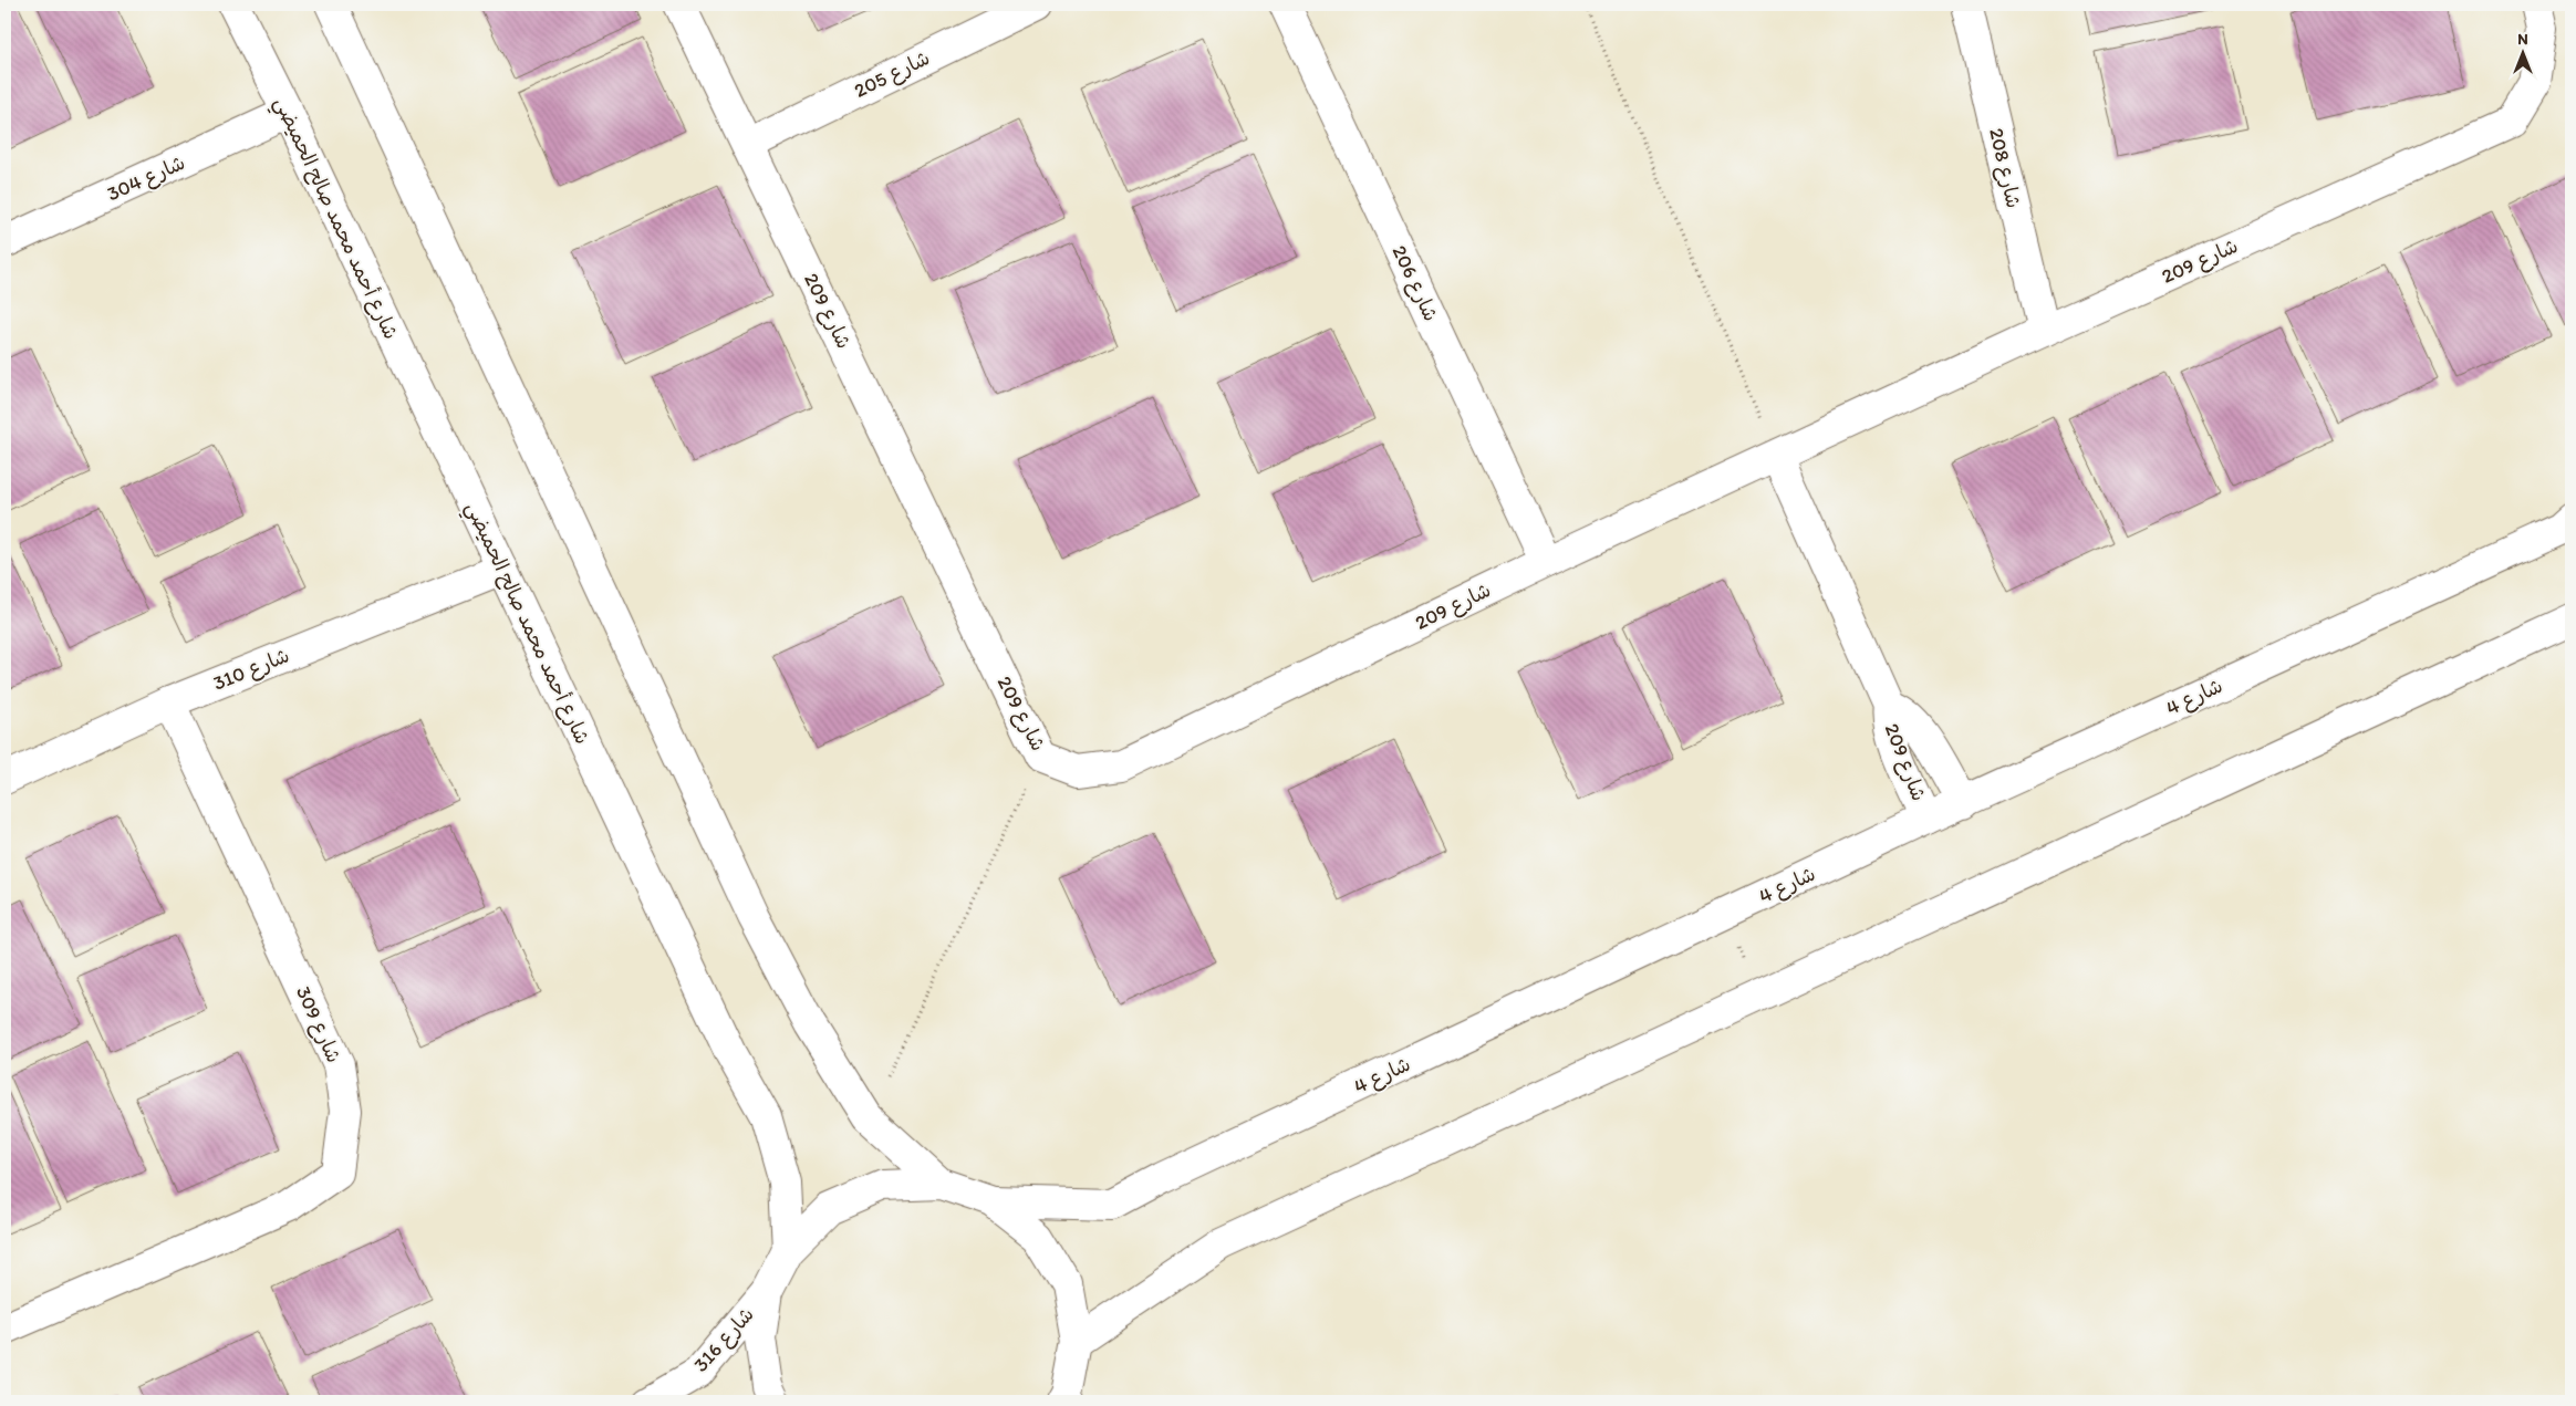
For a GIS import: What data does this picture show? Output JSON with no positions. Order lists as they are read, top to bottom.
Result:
{
  "streets": {
    "street": [
      "شارع 205",
      "شارع 208",
      "شارع 304",
      "شارع أحمد محمد صالح الحميضي",
      "شارع 209",
      "شارع 206",
      "شارع 310",
      "شارع 4",
      "شارع 309",
      "شارع 316"
    ]
  },
  "crossings": [
    ["شارع 205", "شارع 209"],
    ["شارع 208", "شارع 209"],
    ["شارع 304", "شارع أحمد محمد صالح الحميضي"],
    ["شارع أحمد محمد صالح الحميضي", "شارع 310"],
    ["شارع 209", "شارع 206"],
    ["شارع 209", "شارع 4"],
    ["شارع 310", "شارع 309"]
  ],
  "north": "top"
}
